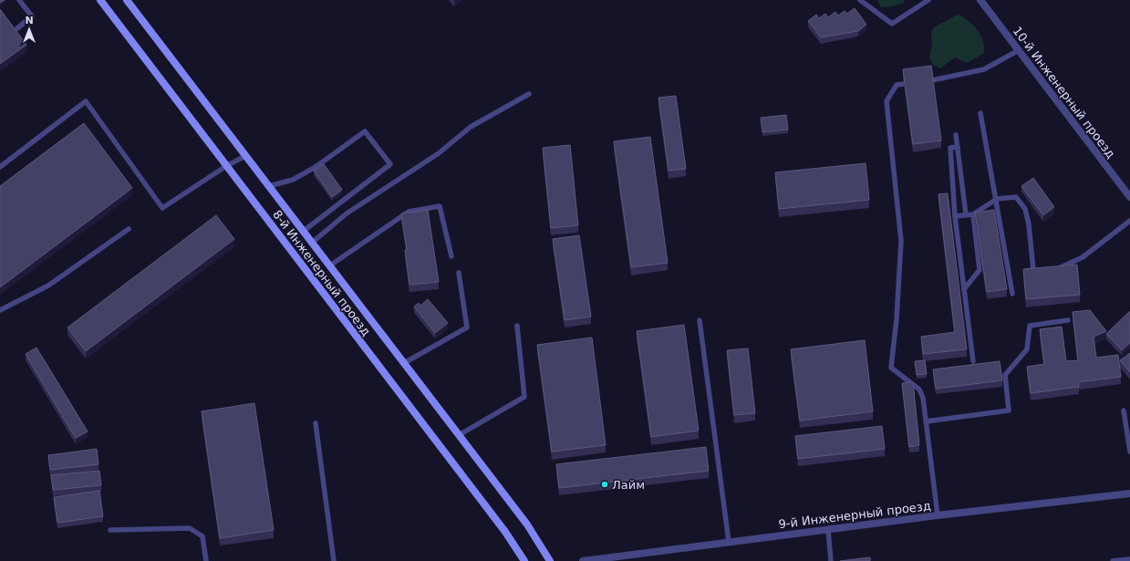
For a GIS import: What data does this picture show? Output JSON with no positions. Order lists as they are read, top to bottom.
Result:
{
  "streets": {
    "street": ["10-й Инженерный проезд", "8-й Инженерный проезд", "9-й Инженерный проезд"]
  },
  "places": ["Лайм"],
  "north": "top"
}
